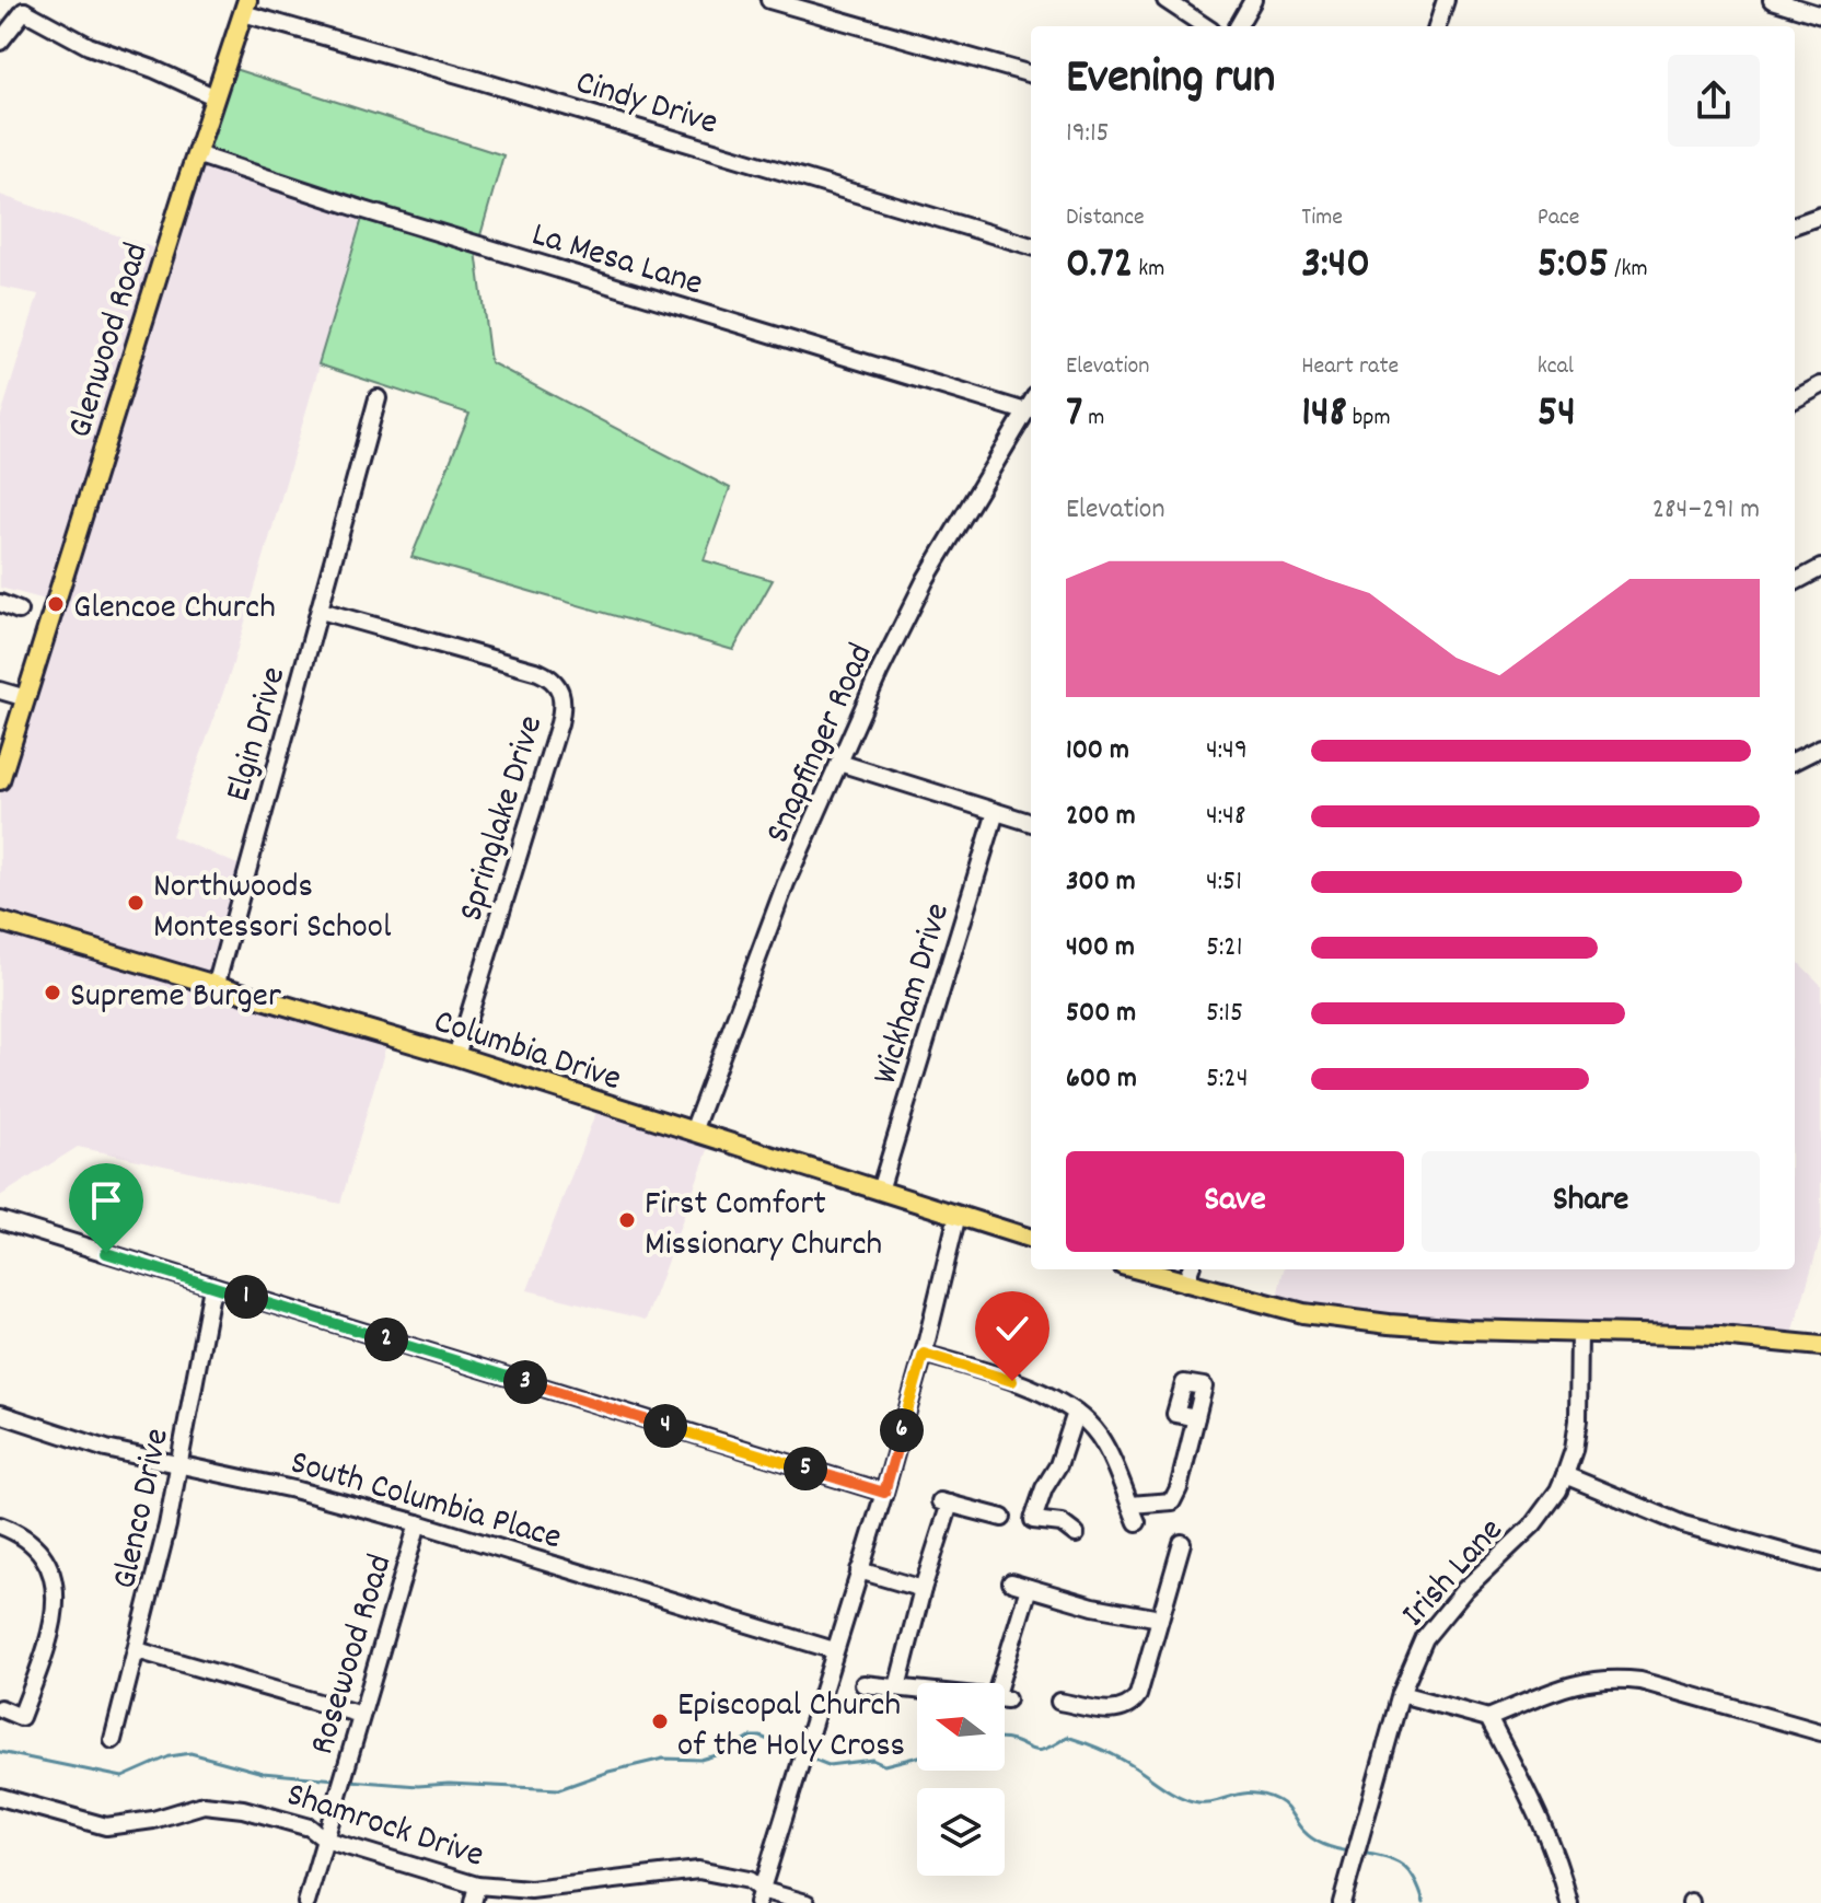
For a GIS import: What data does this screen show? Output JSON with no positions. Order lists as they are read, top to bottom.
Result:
{
  "streets": {
    "main road": ["Glenwood Road", "Columbia Drive"],
    "street": [
      "Cindy Drive",
      "La Mesa Lane",
      "Elgin Drive",
      "Snapfinger Road",
      "Springlake Drive",
      "Wickham Drive",
      "South Columbia Place",
      "Glenco Drive",
      "Irish Lane",
      "Rosewood Road",
      "Shamrock Drive"
    ]
  },
  "crossings": [
    ["Cindy Drive", "Glenwood Road"],
    ["La Mesa Lane", "Glenwood Road"],
    ["La Mesa Lane", "Snapfinger Road"],
    ["Elgin Drive", "Springlake Drive"],
    ["Elgin Drive", "Columbia Drive"],
    ["Snapfinger Road", "Columbia Drive"],
    ["Springlake Drive", "Columbia Drive"],
    ["Wickham Drive", "Columbia Drive"],
    ["South Columbia Place", "Glenco Drive"],
    ["South Columbia Place", "Rosewood Road"],
    ["Rosewood Road", "Shamrock Drive"]
  ],
  "places": [
    "Glencoe Church",
    "Northwoods Montessori School",
    "Supreme Burger",
    "First Comfort Missionary Church",
    "Episcopal Church of the Holy Cross"
  ],
  "north": "left",
  "page": {
    "heading": ["Evening run", "19:15"],
    "stats": [
      ["Distance", "0.72 km"],
      ["Time", "3:40"],
      ["Pace", "5:05 /km"],
      ["Elevation", "7 m"],
      ["Heart rate", "148 bpm"],
      ["kcal", "54"]
    ],
    "chart": ["Elevation", "284–291 m"],
    "list": [
      {
        "name": "100 m",
        "note": "4:49"
      },
      {
        "name": "200 m",
        "note": "4:48"
      },
      {
        "name": "300 m",
        "note": "4:51"
      },
      {
        "name": "400 m",
        "note": "5:21"
      },
      {
        "name": "500 m",
        "note": "5:15"
      },
      {
        "name": "600 m",
        "note": "5:24"
      }
    ],
    "buttons": ["Save", "Share"],
    "pins": [
      "1",
      "2",
      "3",
      "4",
      "6",
      "5"
    ]
  }
}
